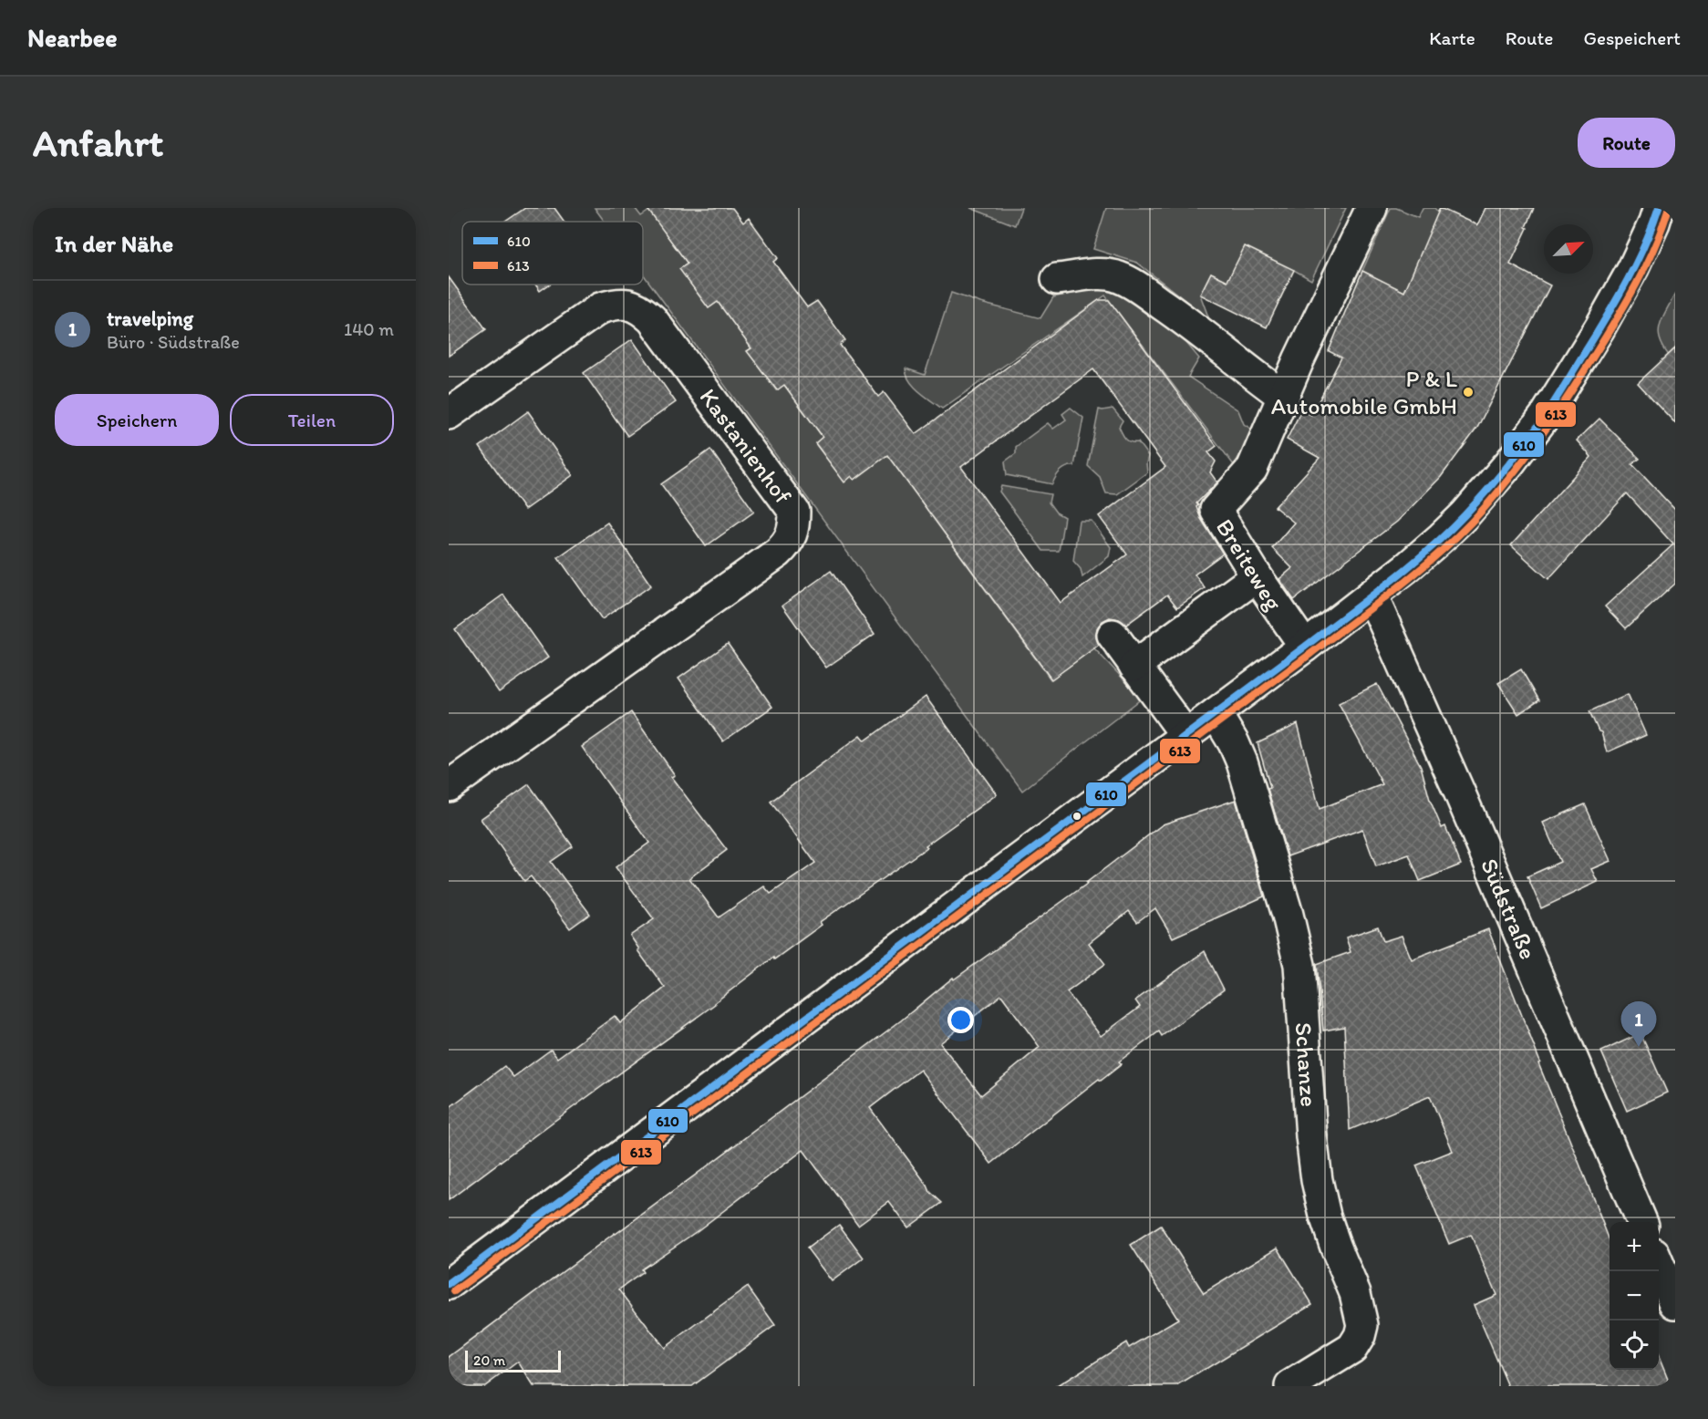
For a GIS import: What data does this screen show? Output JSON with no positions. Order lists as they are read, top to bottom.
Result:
{
  "streets": {
    "street": [
      "Kastanienhof",
      "Breiteweg",
      "Südstraße",
      "Schanze"
    ]
  },
  "places": ["P & L Automobile GmbH"],
  "lines": ["transit line 610", "transit line 613"],
  "legend": ["610", "613"],
  "scale_bar": "20 m",
  "north": "top right",
  "page": {
    "header": "Nearbee",
    "nav": ["Karte", "Route", "Gespeichert"],
    "buttons": [
      "Route",
      ["Speichern", "Teilen"]
    ],
    "title": "Anfahrt",
    "heading": "In der Nähe",
    "list": [
      {
        "mark": "1",
        "name": "travelping",
        "note": "Büro · Südstraße",
        "value": "140 m"
      }
    ],
    "pins": "1",
    "map_buttons": ["+", "−"],
    "scale": "20 m"
  }
}
